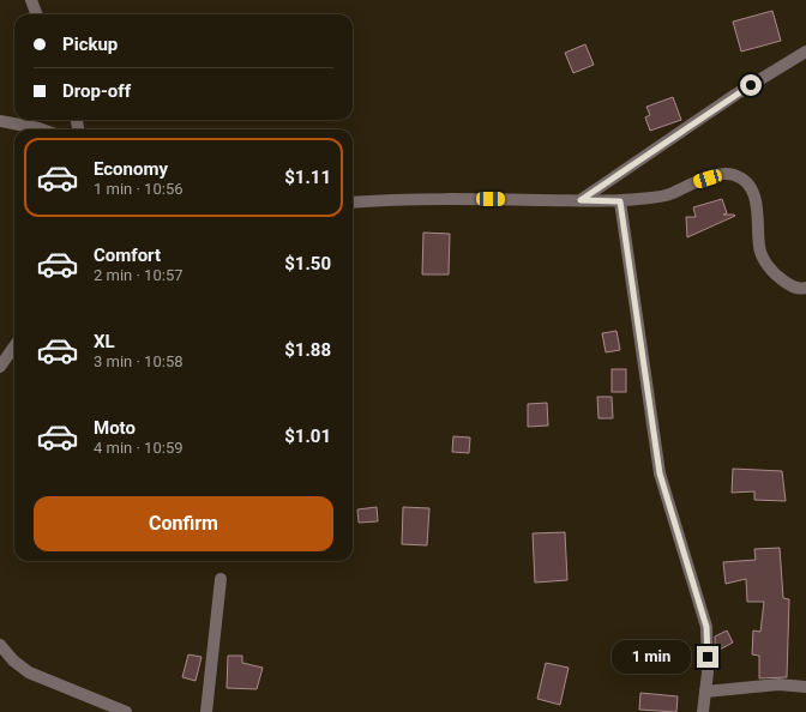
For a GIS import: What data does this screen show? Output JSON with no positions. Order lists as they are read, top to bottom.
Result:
{
  "page": {
    "banner": ["Pickup", "Drop-off"],
    "list": [
      {
        "name": "Economy",
        "note": "1 min · 10:56",
        "value": "$1.11"
      },
      {
        "name": "Comfort",
        "note": "2 min · 10:57",
        "value": "$1.50"
      },
      {
        "name": "XL",
        "note": "3 min · 10:58",
        "value": "$1.88"
      },
      {
        "name": "Moto",
        "note": "4 min · 10:59",
        "value": "$1.01"
      }
    ],
    "buttons": "Confirm",
    "bubble": "1 min"
  }
}
